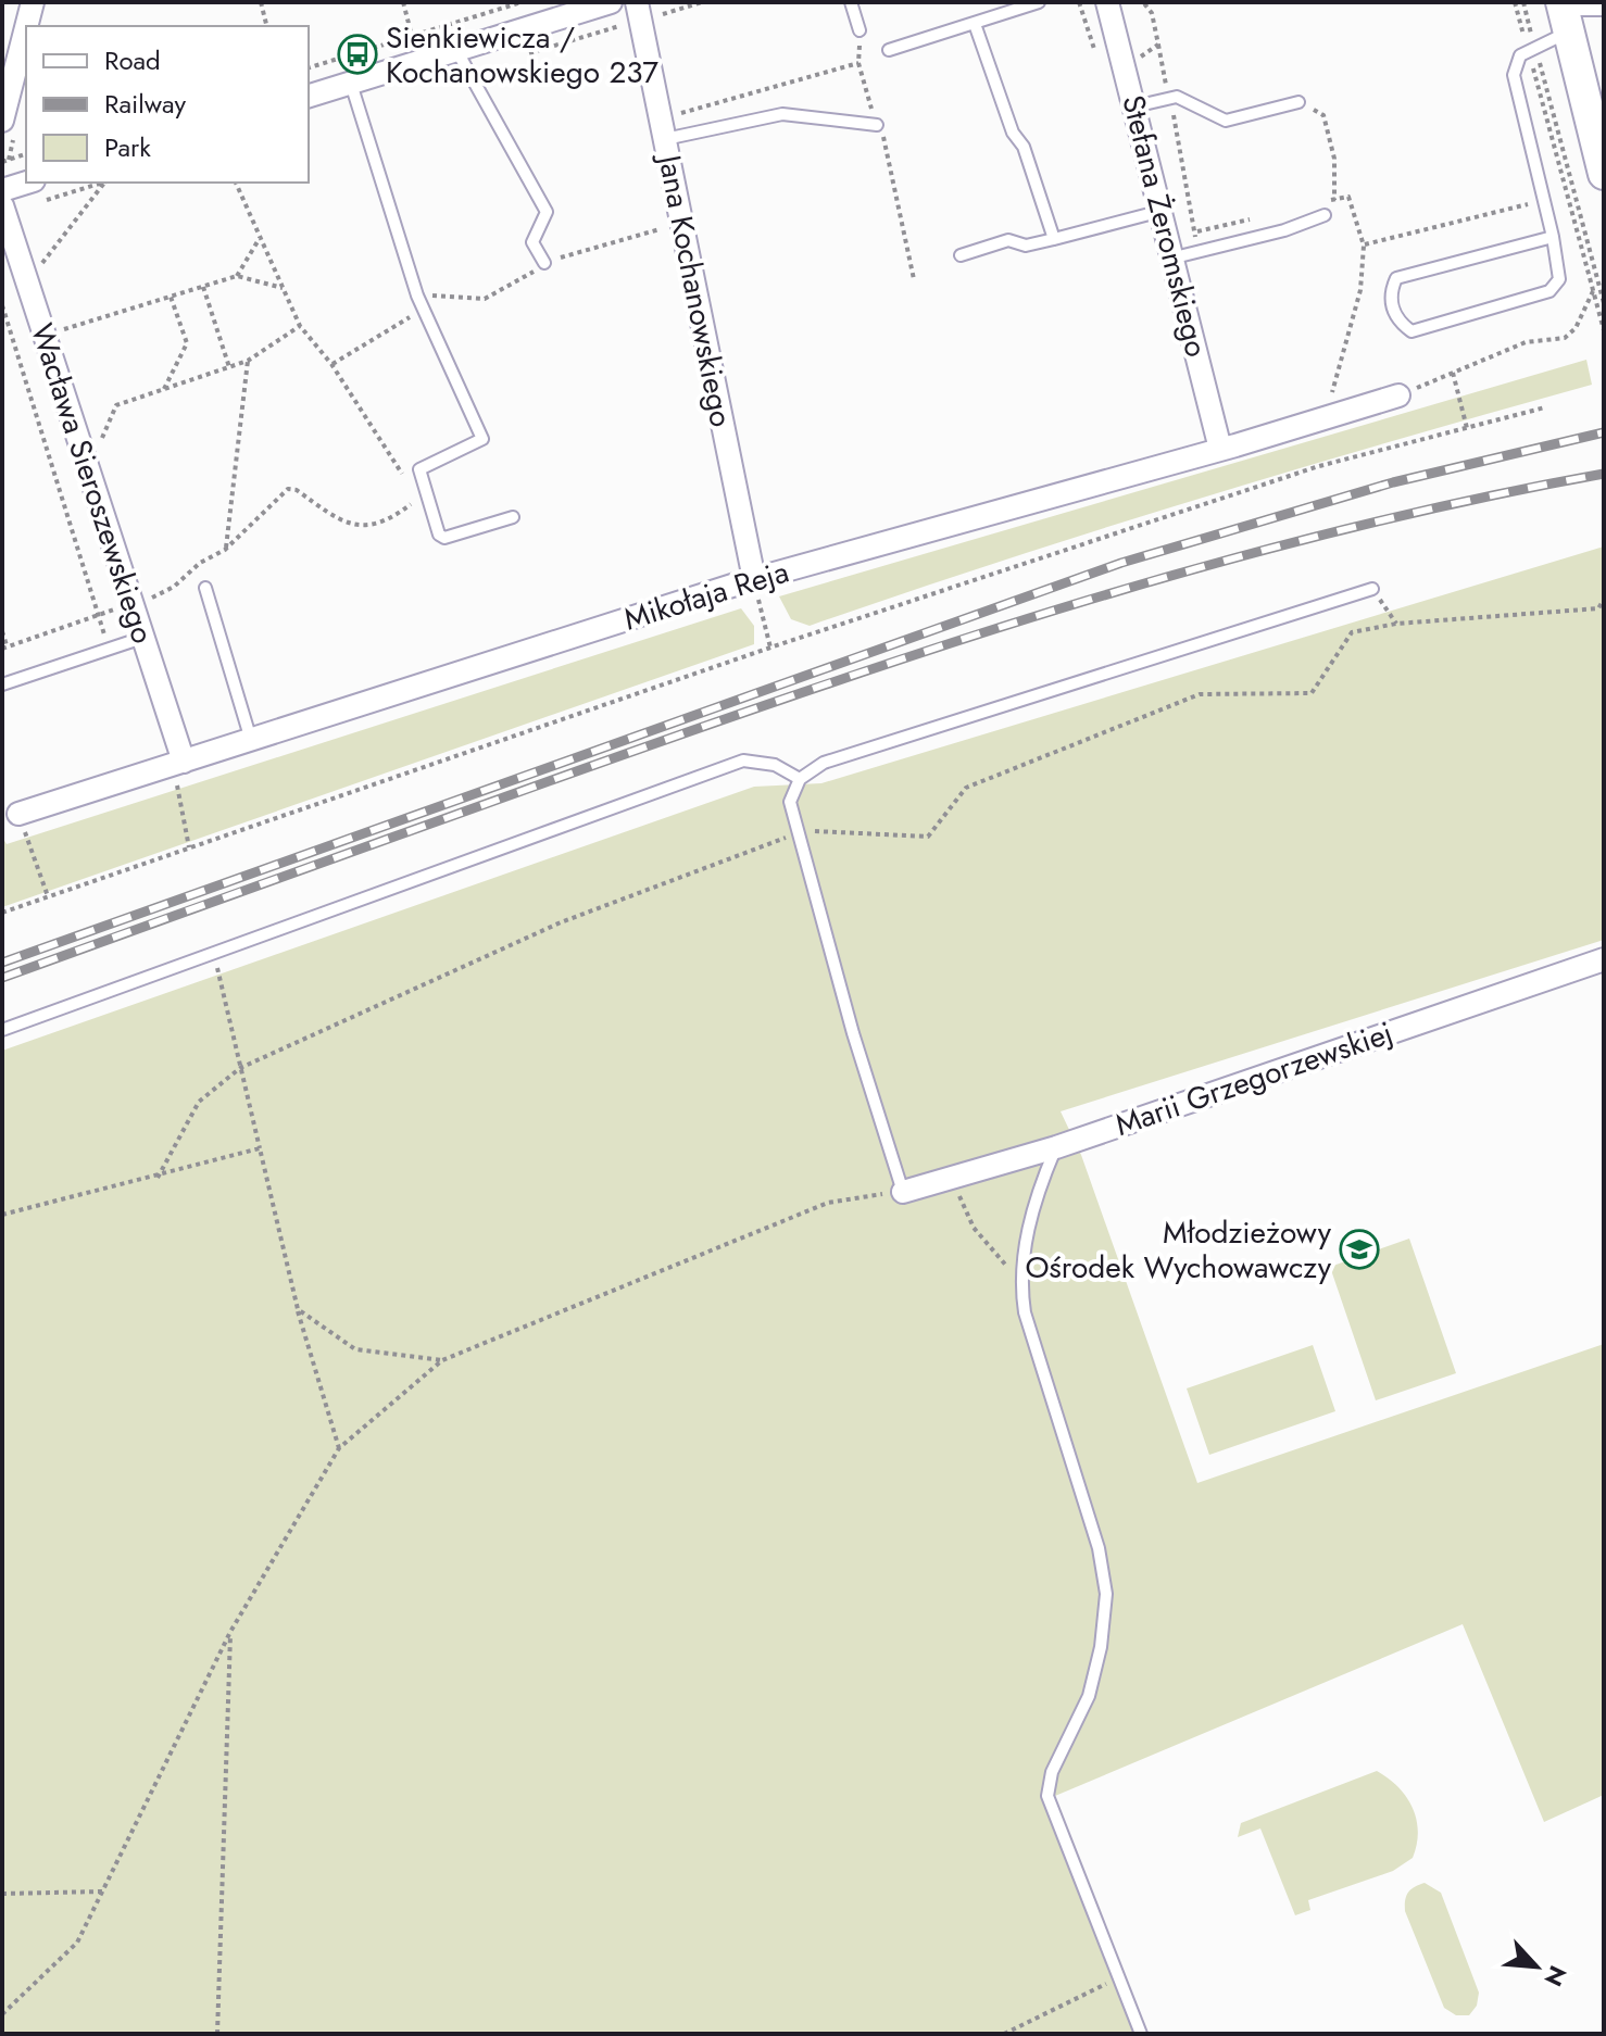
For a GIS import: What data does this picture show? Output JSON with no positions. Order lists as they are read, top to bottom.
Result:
{
  "streets": {
    "street": [
      "Stefana Żeromskiego",
      "Jana Kochanowskiego",
      "Wacława Sieroszewskiego",
      "Mikołaja Reja",
      "Marii Grzegorzewskiej"
    ]
  },
  "crossings": [
    ["Stefana Żeromskiego", "Mikołaja Reja"],
    ["Jana Kochanowskiego", "Mikołaja Reja"],
    ["Wacława Sieroszewskiego", "Mikołaja Reja"]
  ],
  "places": {
    "bus stop": ["Sienkiewicza / Kochanowskiego 237"],
    "school or university": ["Młodzieżowy Ośrodek Wychowawczy"]
  },
  "legend": ["Road", "Railway", "Park"],
  "north": "bottom right"
}
